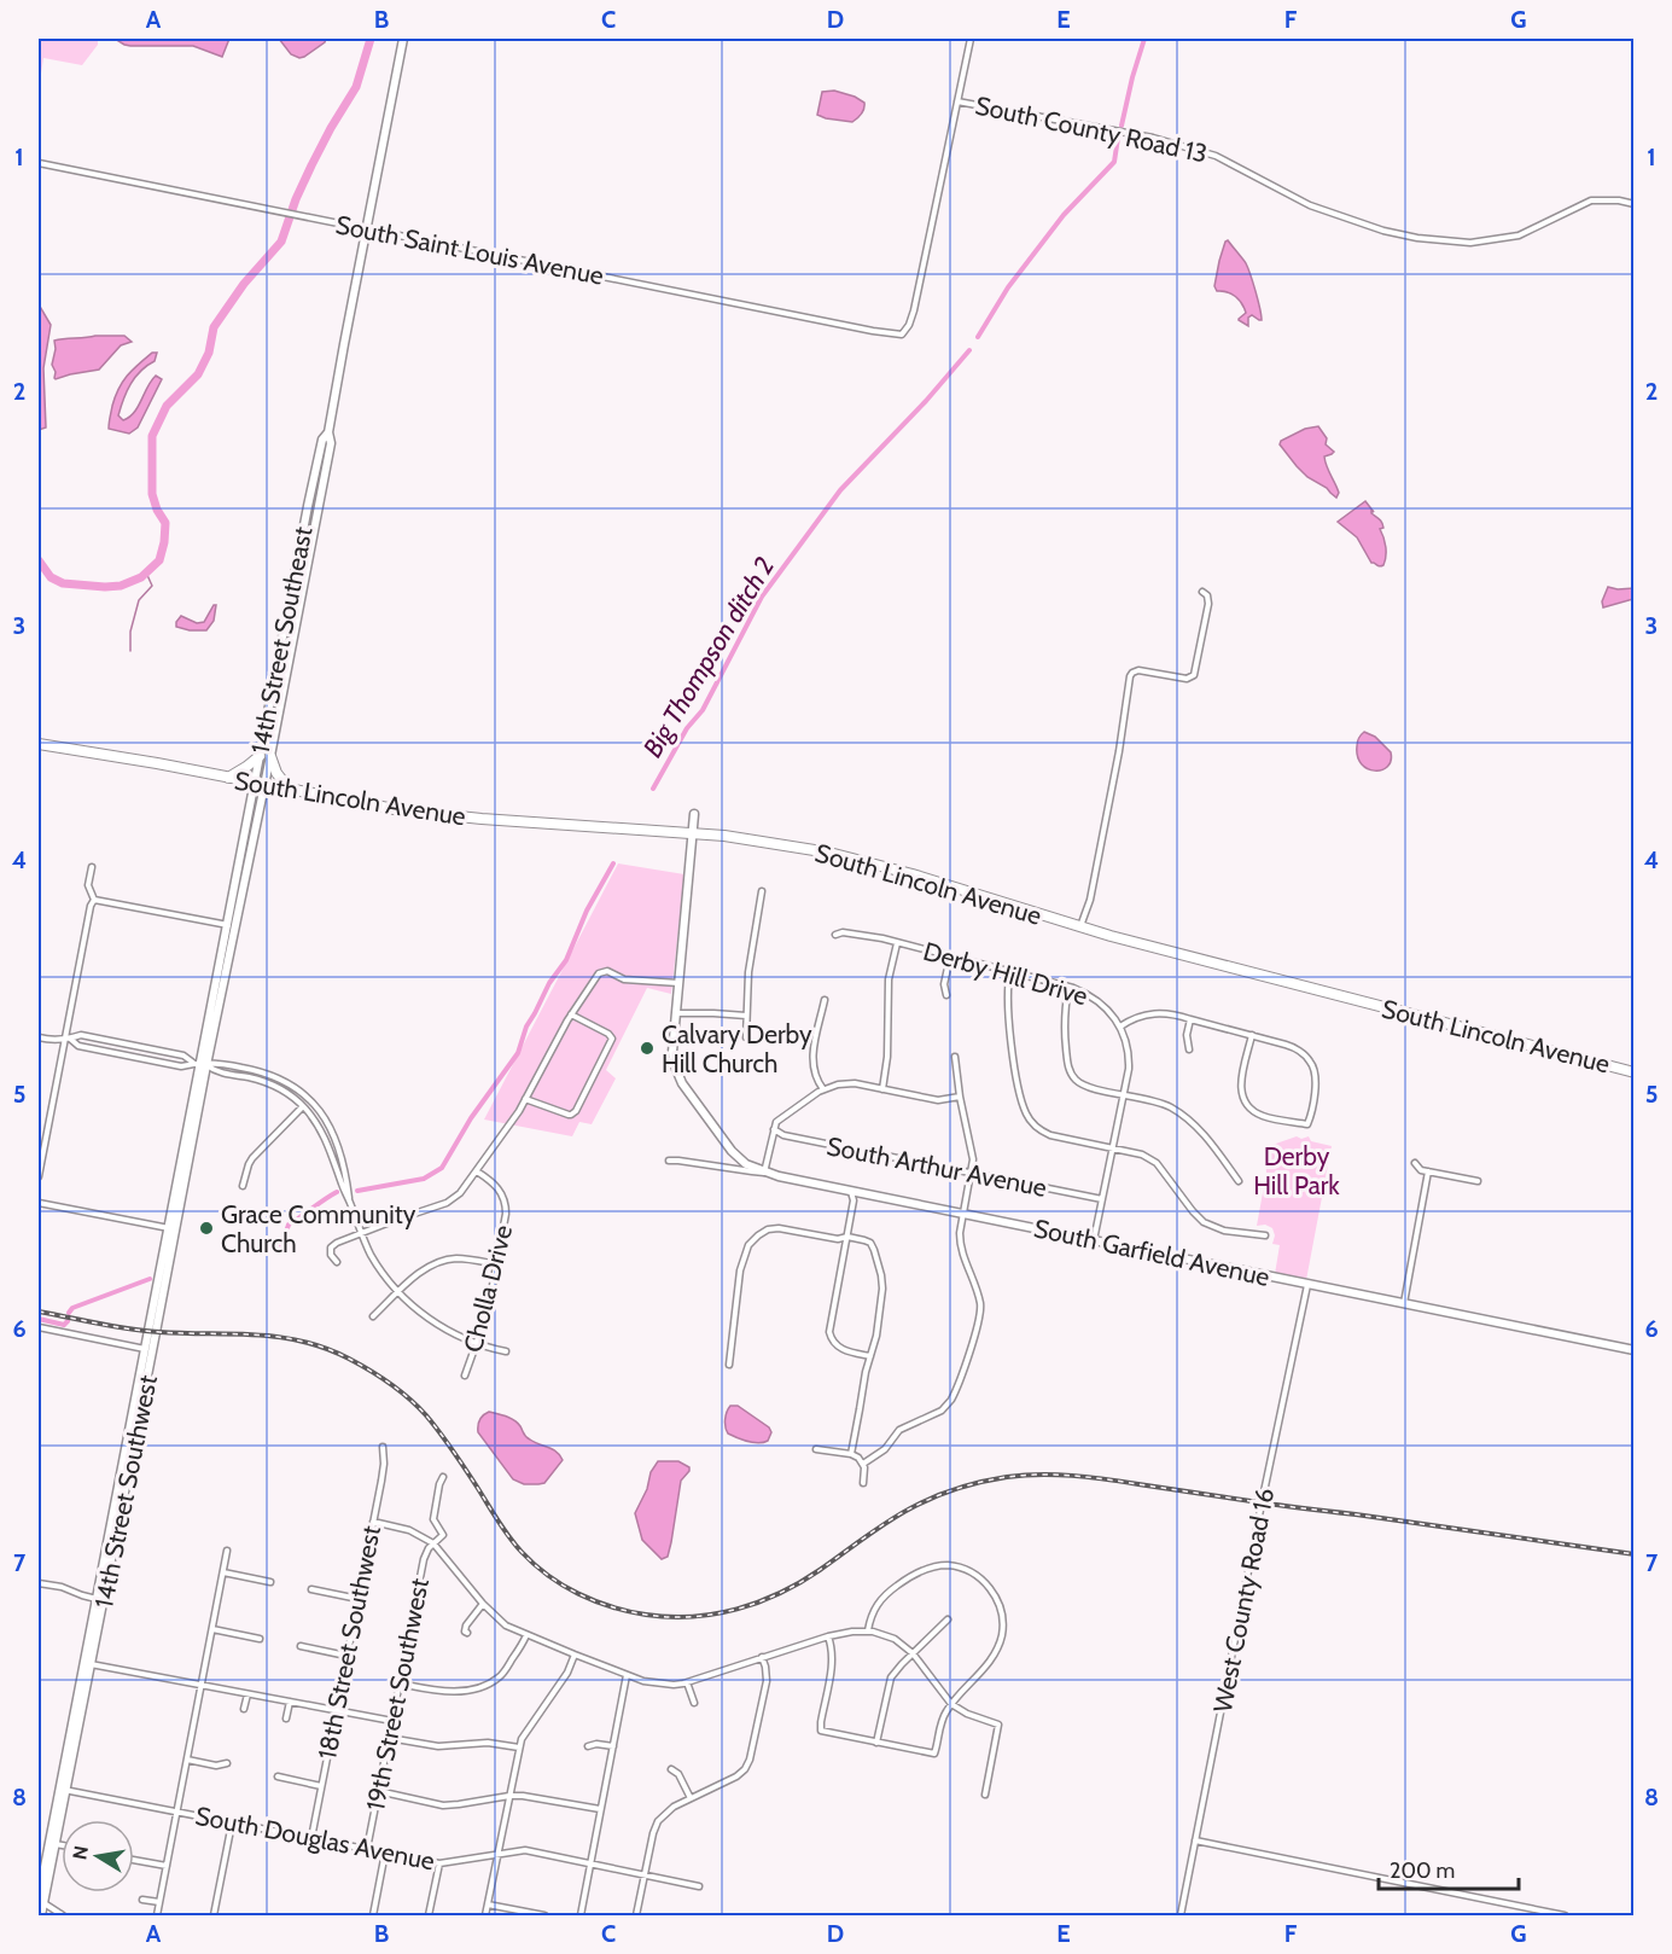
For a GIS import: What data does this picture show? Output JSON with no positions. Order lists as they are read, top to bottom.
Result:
{
  "streets": {
    "highway": ["South Lincoln Avenue"],
    "main road": ["14th Street Southeast", "South Garfield Avenue", "14th Street Southwest"],
    "street": [
      "South County Road 13",
      "South Saint Louis Avenue",
      "Derby Hill Drive",
      "South Arthur Avenue",
      "Cholla Drive",
      "West County Road 16",
      "18th Street Southwest",
      "19th Street Southwest",
      "South Douglas Avenue"
    ]
  },
  "crossings": [
    ["South County Road 13", "South Saint Louis Avenue"],
    ["South Saint Louis Avenue", "14th Street Southeast"],
    ["14th Street Southeast", "South Lincoln Avenue"],
    ["14th Street Southeast", "14th Street Southwest"],
    ["Derby Hill Drive", "South Arthur Avenue"],
    ["Derby Hill Drive", "South Garfield Avenue"],
    ["South Garfield Avenue", "West County Road 16"],
    ["14th Street Southwest", "South Douglas Avenue"],
    ["18th Street Southwest", "South Douglas Avenue"],
    ["19th Street Southwest", "South Douglas Avenue"]
  ],
  "water": ["Big Thompson ditch 2"],
  "parks": ["Derby Hill Park"],
  "places": ["Calvary Derby Hill Church", "Grace Community Church"],
  "scale_bar": "200 m",
  "north": "left",
  "grid": {
    "columns": [
      "A",
      "B",
      "C",
      "D",
      "E",
      "F",
      "G"
    ],
    "rows": [
      "1",
      "2",
      "3",
      "4",
      "5",
      "6",
      "7",
      "8"
    ]
  }
}
